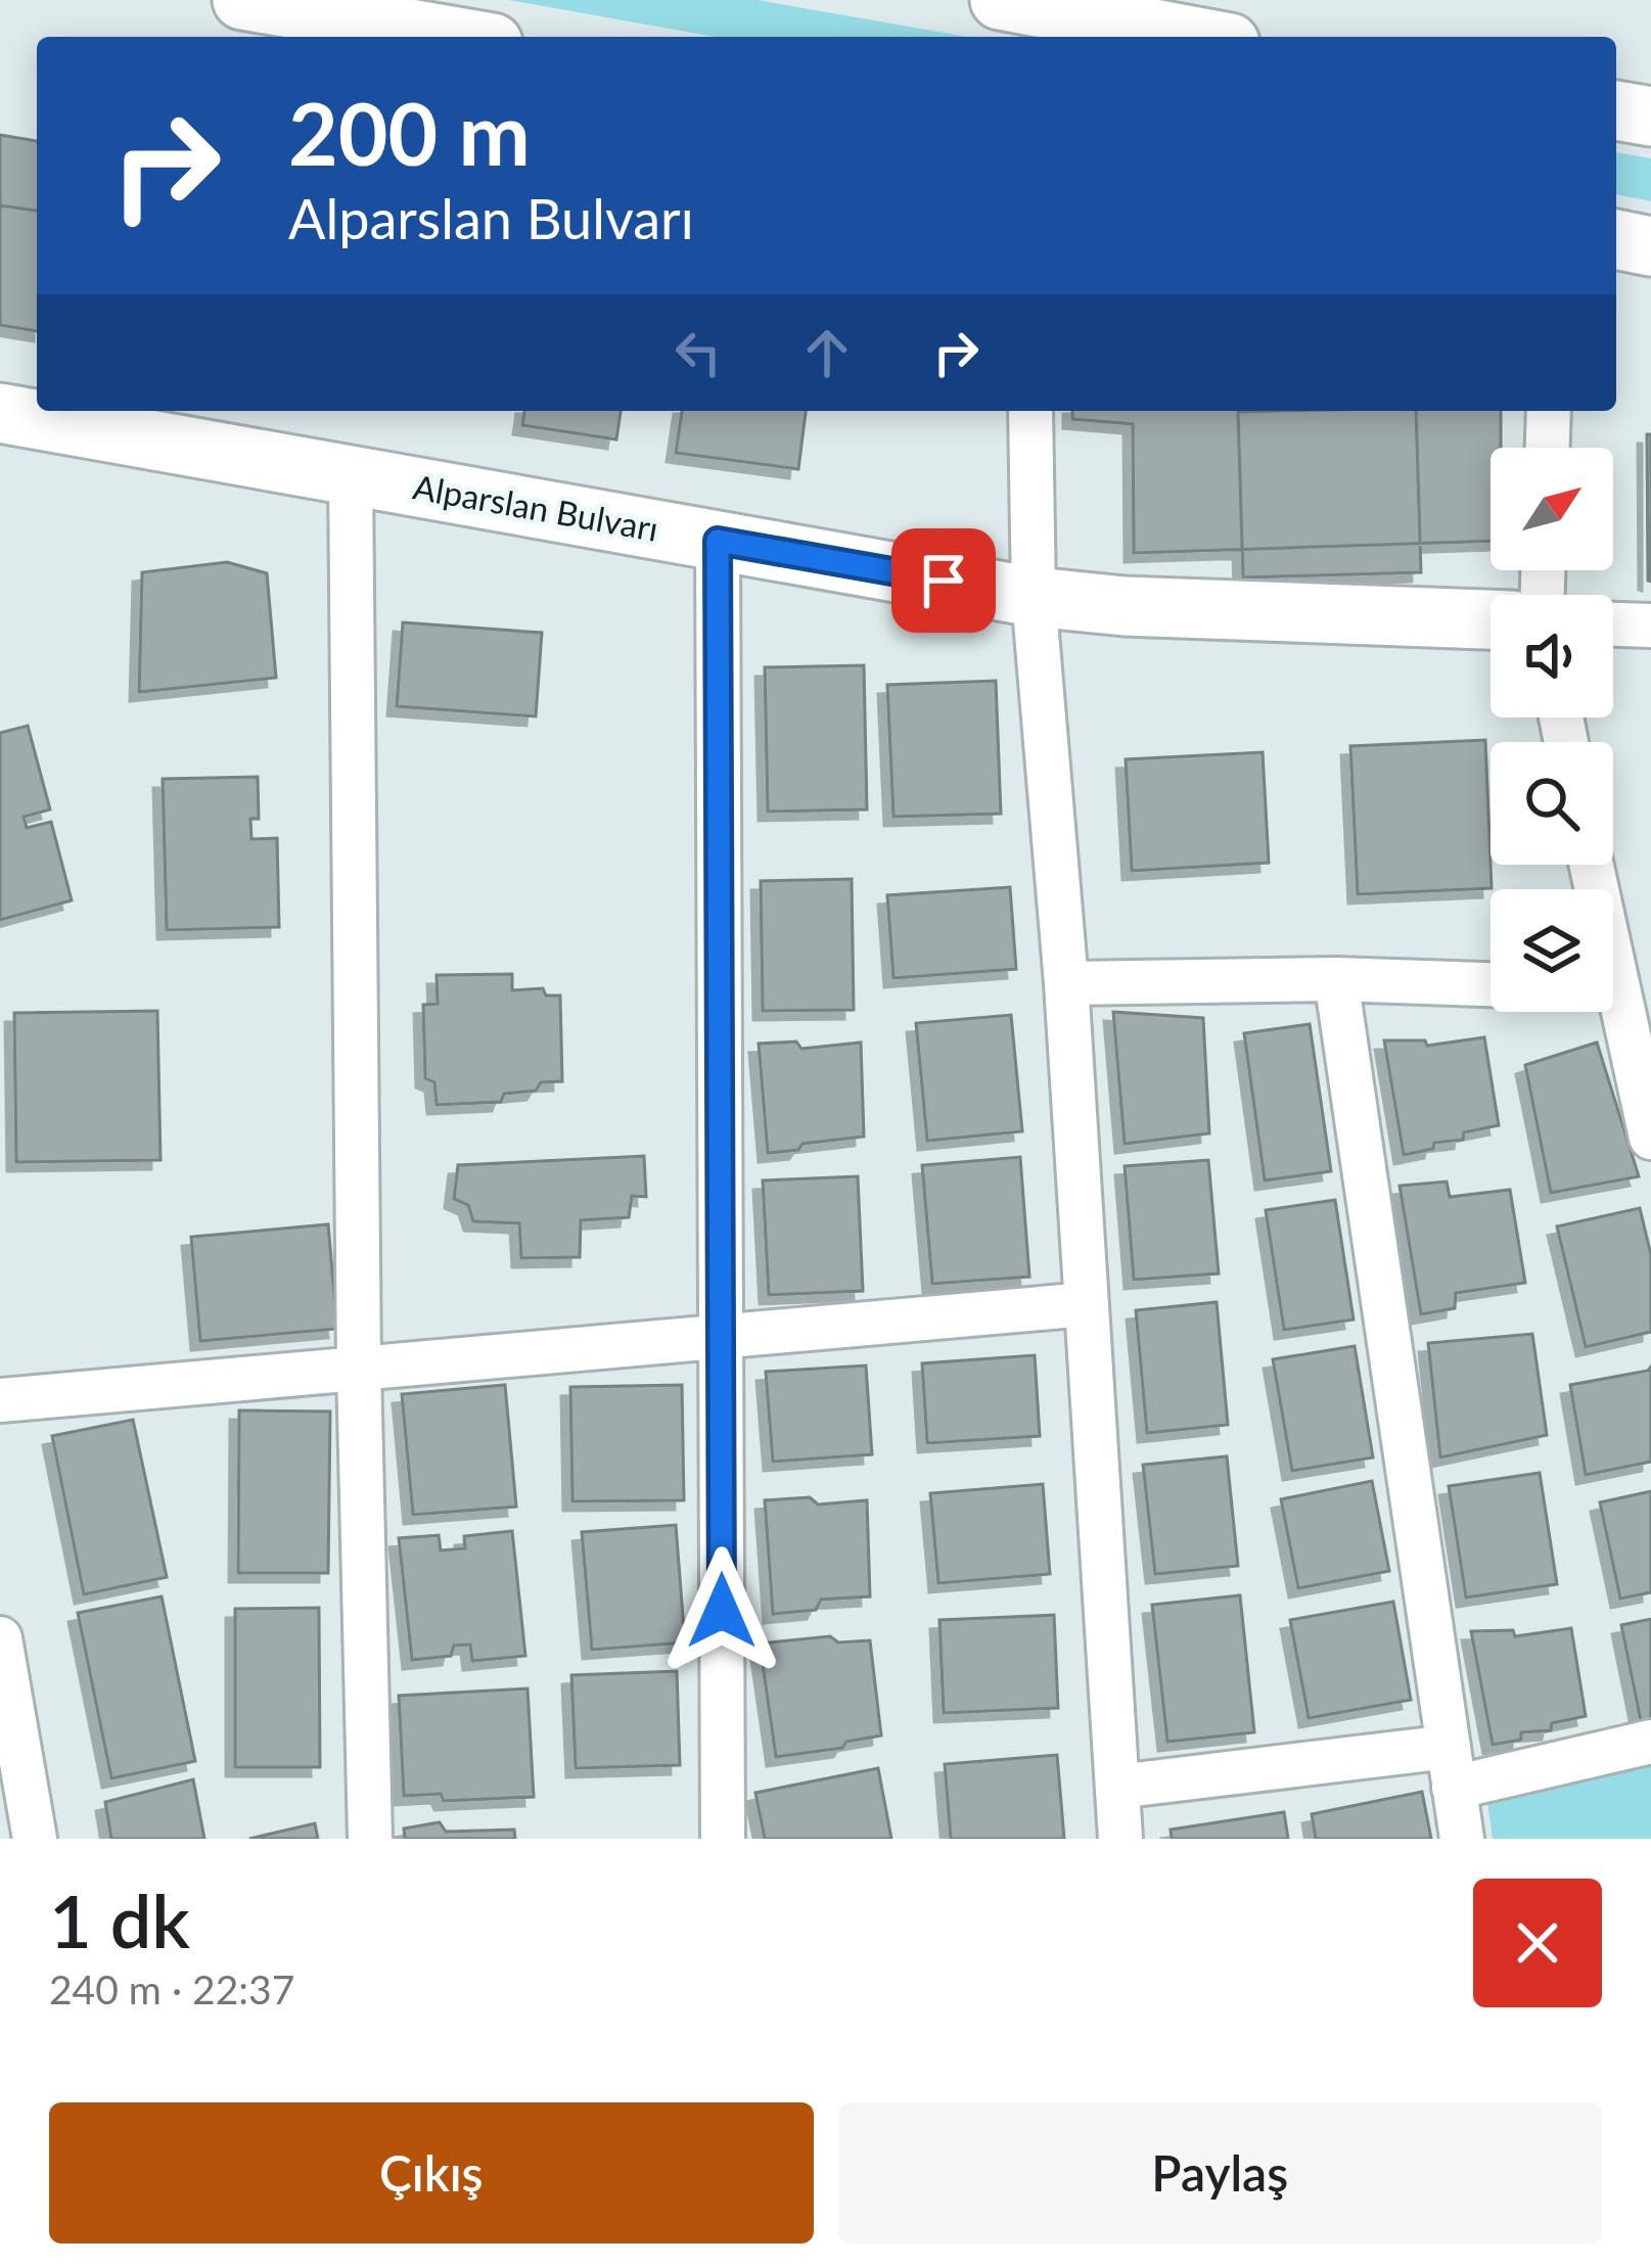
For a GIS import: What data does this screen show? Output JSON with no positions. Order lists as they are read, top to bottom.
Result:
{
  "streets": {
    "street": ["Alparslan Bulvarı"]
  },
  "north": "top right",
  "page": {
    "turn": ["200 m", "Alparslan Bulvarı"],
    "heading": ["1 dk", "240 m · 22:37"],
    "buttons": ["Çıkış", "Paylaş"]
  }
}
